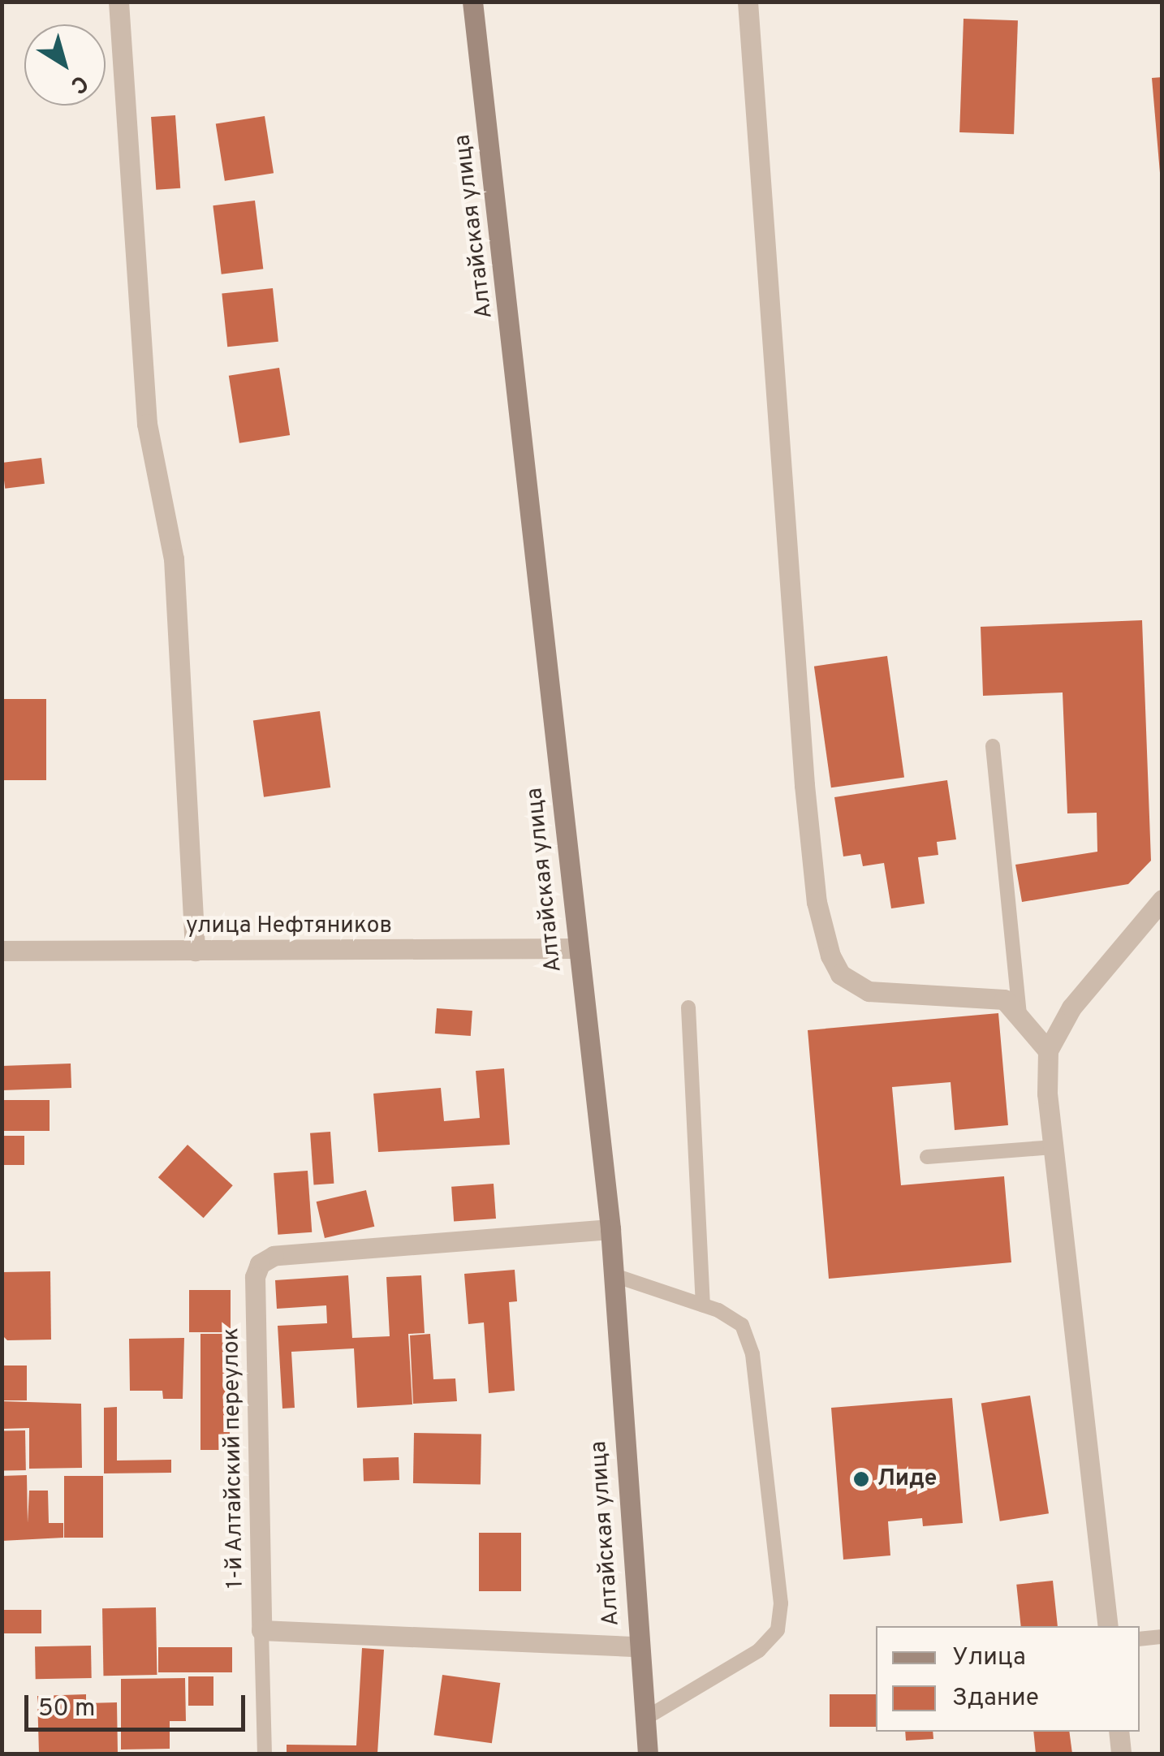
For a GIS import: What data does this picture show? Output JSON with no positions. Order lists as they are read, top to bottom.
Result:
{
  "streets": {
    "main road": ["Алтайская улица"],
    "street": ["улица Нефтяников", "1-й Алтайский переулок"]
  },
  "crossings": [
    ["Алтайская улица", "улица Нефтяников"],
    ["Алтайская улица", "1-й Алтайский переулок"]
  ],
  "places": ["Лиде"],
  "legend": ["Улица", "Здание"],
  "scale_bar": "50 m",
  "north": "bottom right"
}
